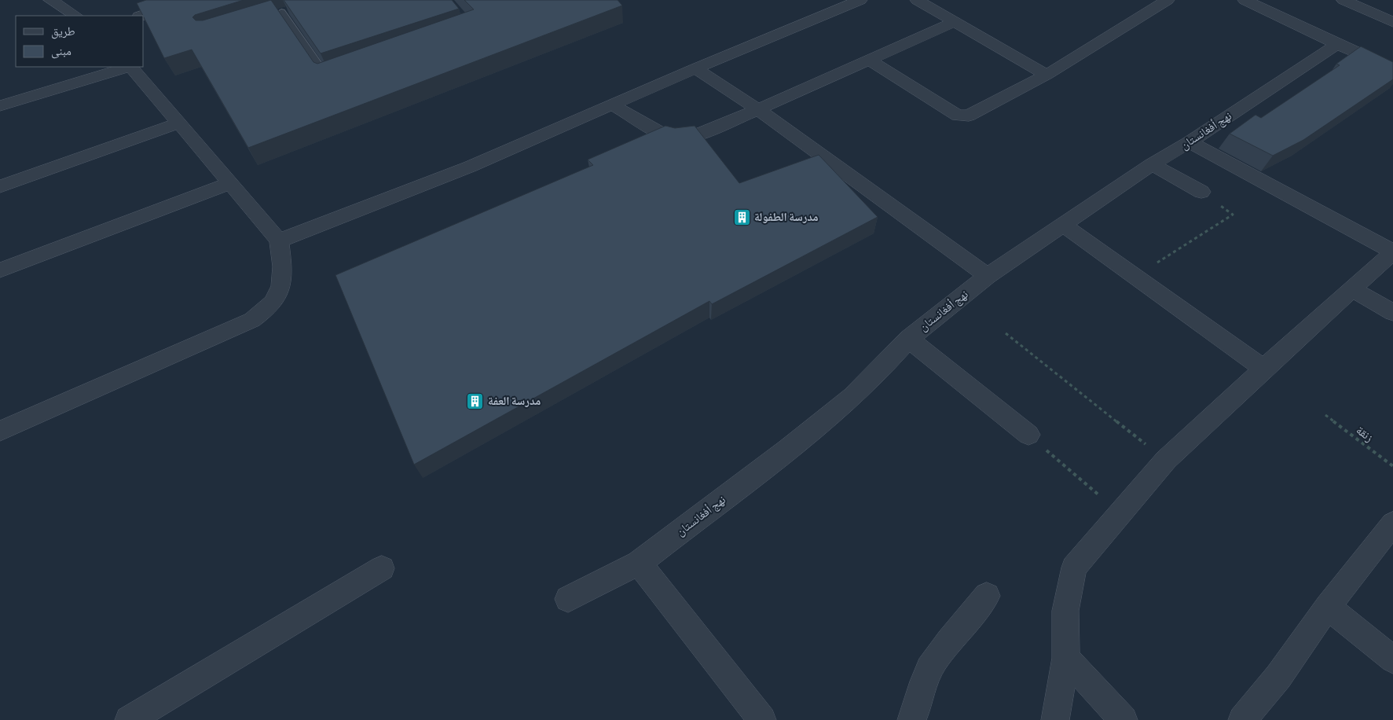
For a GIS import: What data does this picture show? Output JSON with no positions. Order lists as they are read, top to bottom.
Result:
{
  "streets": {
    "street": ["نهج أفغانستان"],
    "path": ["زنقة"]
  },
  "places": {
    "building": ["مدرسة الطفولة", "مدرسة العفة"]
  },
  "legend": ["طريق", "مبنى"]
}
